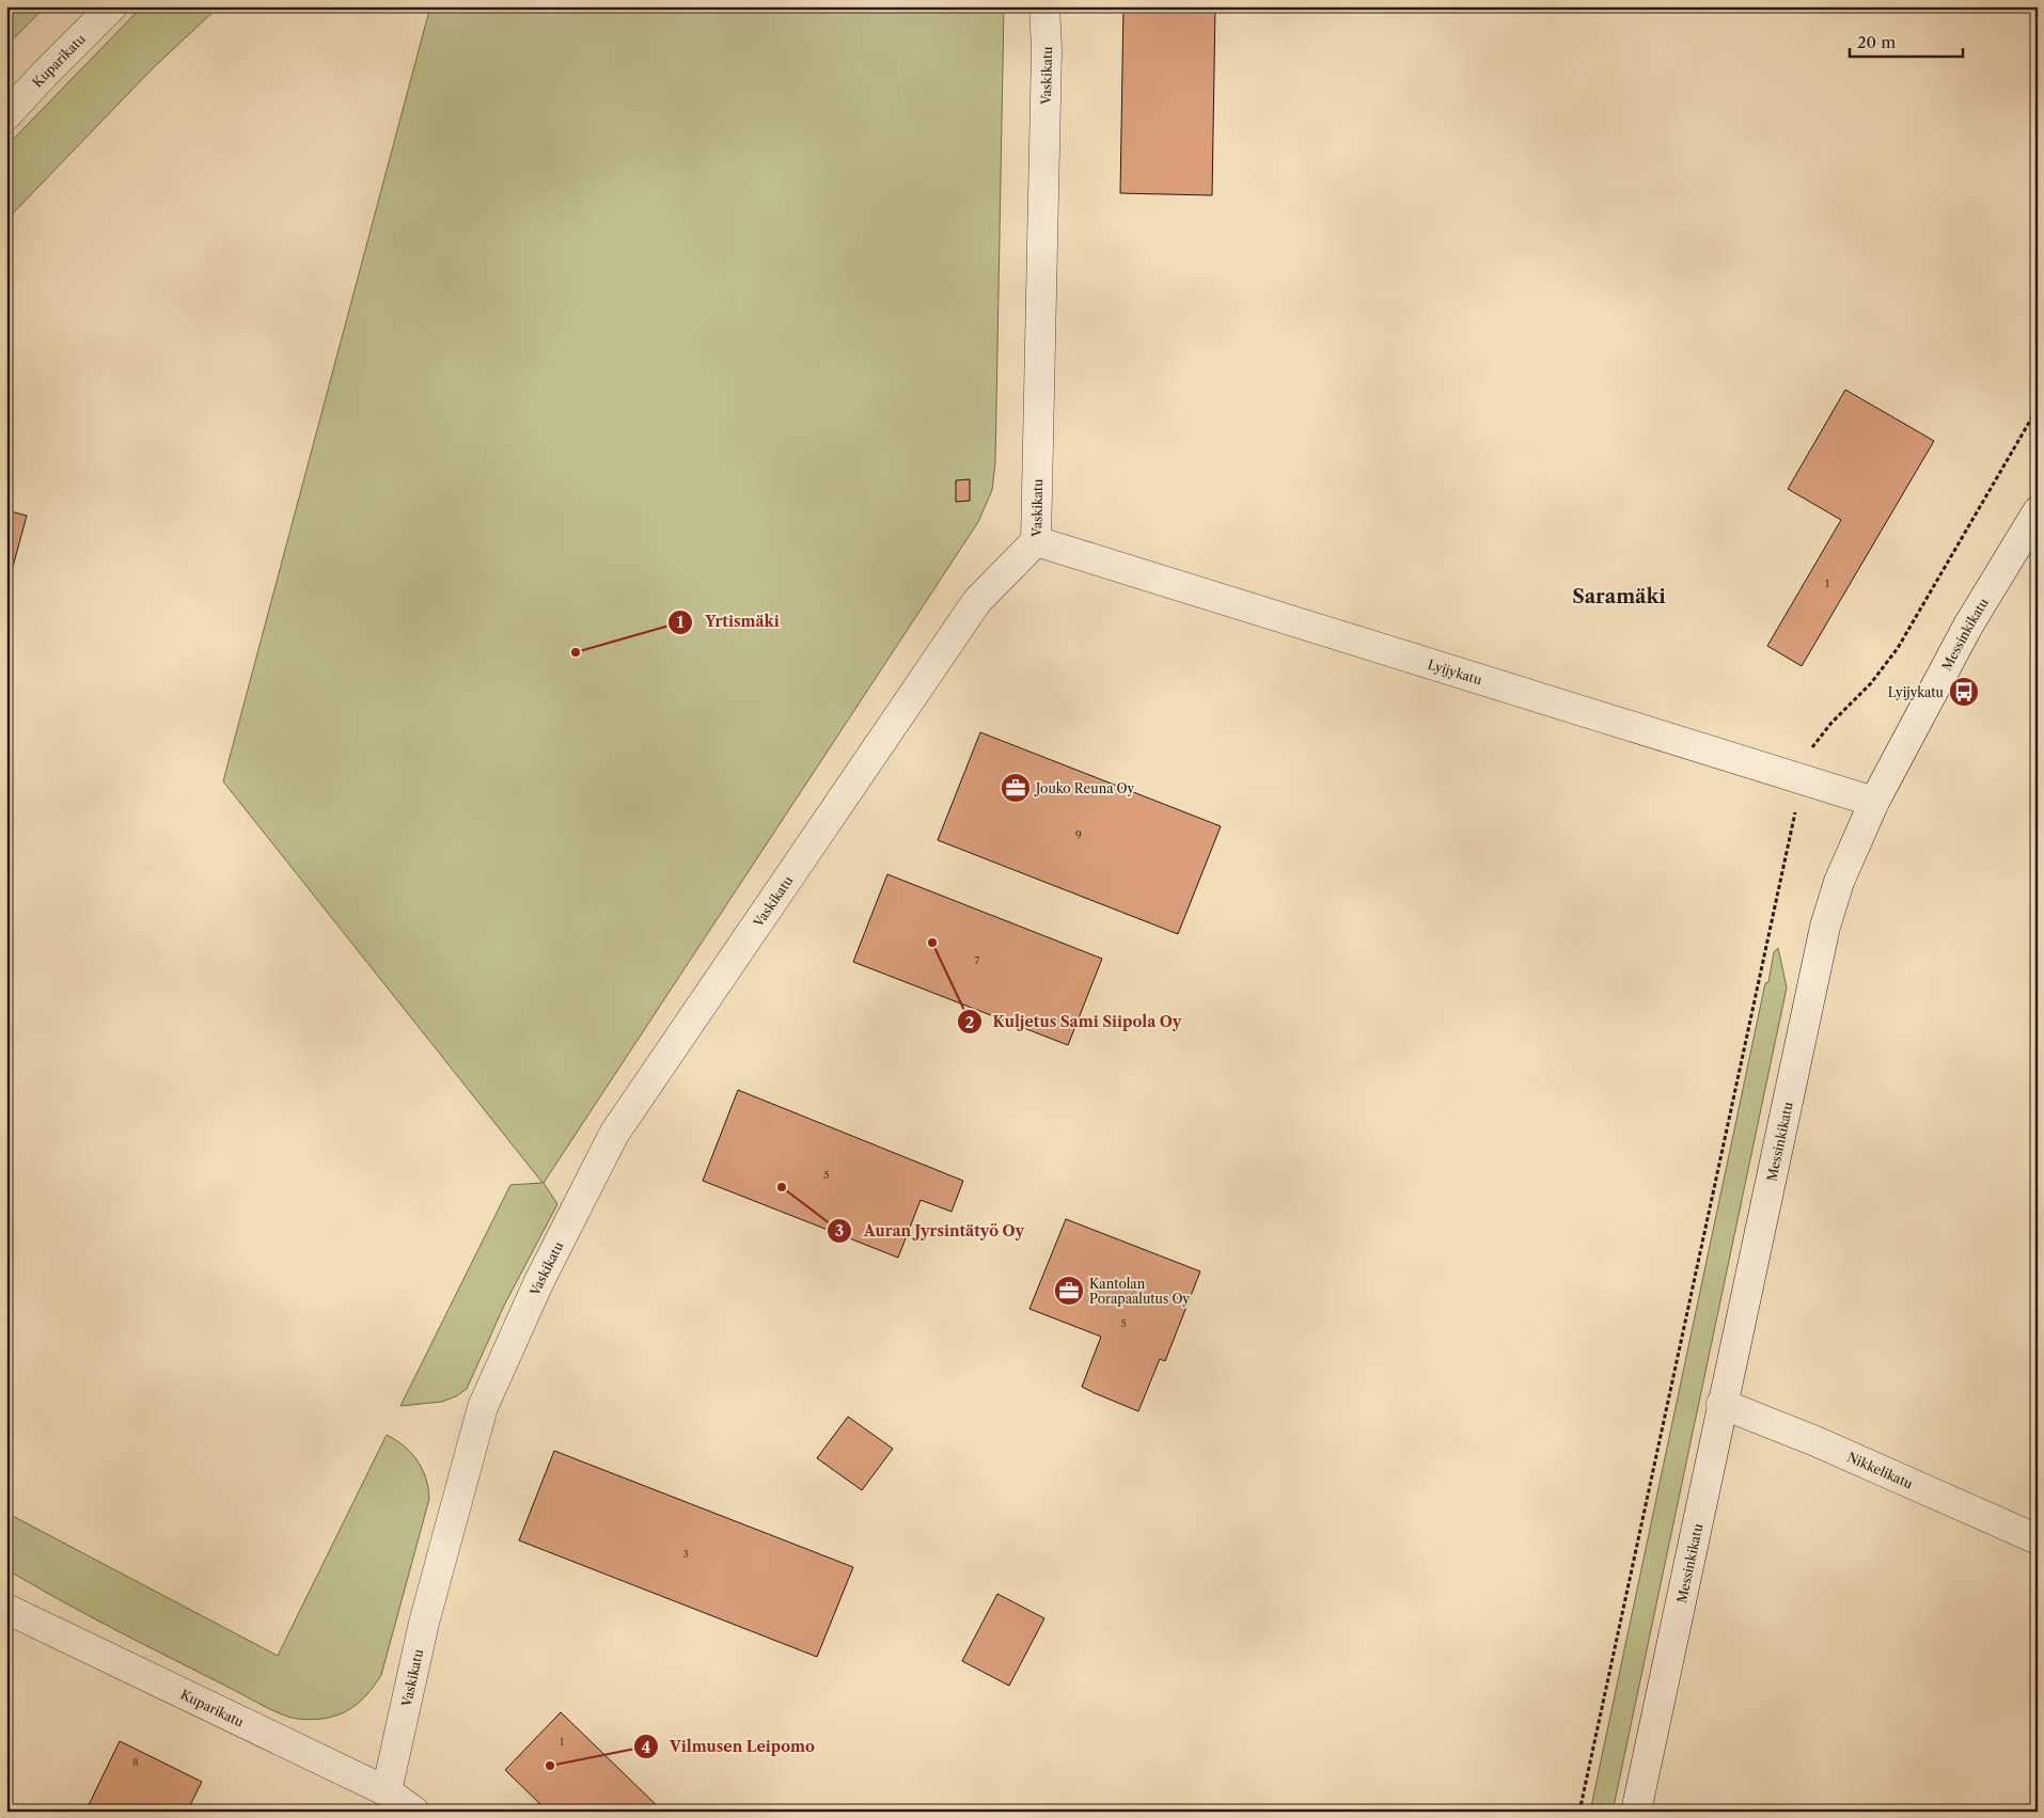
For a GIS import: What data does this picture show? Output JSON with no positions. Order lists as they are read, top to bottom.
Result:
{
  "streets": {
    "street": [
      "Kuparikatu",
      "Vaskikatu",
      "Messinkikatu",
      "Lyijykatu",
      "Nikkelikatu"
    ]
  },
  "crossings": [
    ["Kuparikatu", "Vaskikatu"],
    ["Vaskikatu", "Lyijykatu"],
    ["Messinkikatu", "Lyijykatu"],
    ["Messinkikatu", "Nikkelikatu"]
  ],
  "districts": ["Saramäki"],
  "places": {
    "other": [
      "Yrtismäki",
      "Kuljetus Sami Siipola Oy",
      "Auran Jyrsintätyö Oy",
      "Vilmusen Leipomo"
    ],
    "bus stop": ["Lyijykatu"],
    "office": ["Jouko Reuna Oy", "Kantolan Porapaalutus Oy"]
  },
  "house_numbers": [
    "1",
    "9",
    "7",
    "5",
    "5",
    "3",
    "1",
    "8"
  ],
  "scale_bar": "20 m"
}
